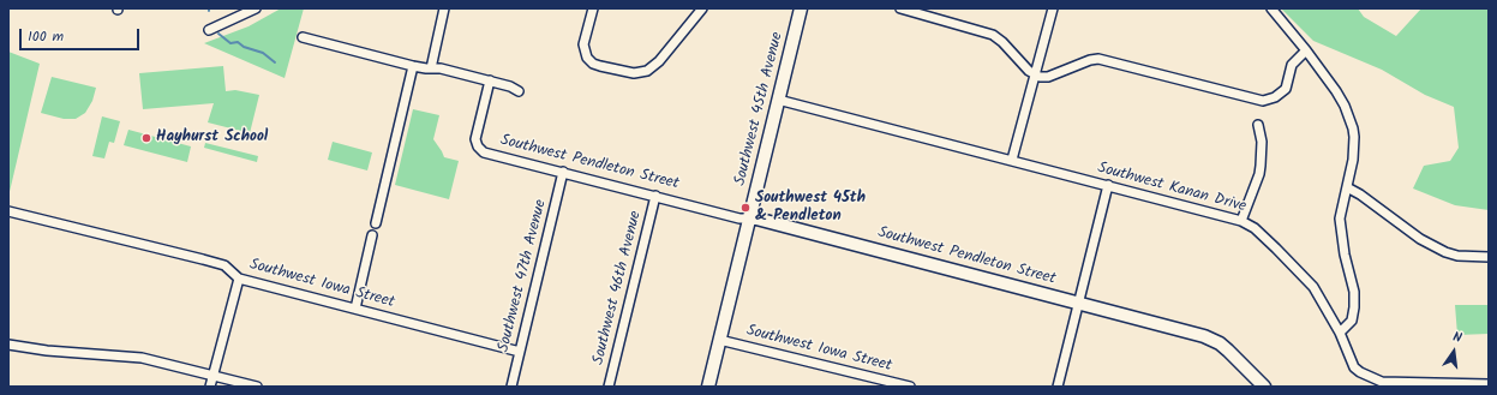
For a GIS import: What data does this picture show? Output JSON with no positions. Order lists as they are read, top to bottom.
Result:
{
  "streets": {
    "street": [
      "Southwest 45th Avenue",
      "Southwest Pendleton Street",
      "Southwest Kanan Drive",
      "Southwest 47th Avenue",
      "Southwest Iowa Street",
      "Southwest 46th Avenue"
    ]
  },
  "crossings": [
    ["Southwest 45th Avenue", "Southwest Pendleton Street"],
    ["Southwest 45th Avenue", "Southwest Kanan Drive"],
    ["Southwest 45th Avenue", "Southwest Iowa Street"],
    ["Southwest Pendleton Street", "Southwest 47th Avenue"],
    ["Southwest Pendleton Street", "Southwest 46th Avenue"],
    ["Southwest 47th Avenue", "Southwest Iowa Street"]
  ],
  "places": ["Hayhurst School", "Southwest 45th & Pendleton"],
  "scale_bar": "100 m",
  "north": "top"
}
